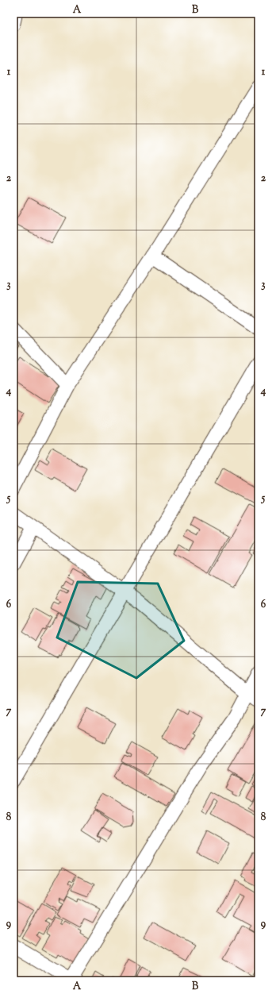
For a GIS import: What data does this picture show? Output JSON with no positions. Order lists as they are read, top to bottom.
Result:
{
  "grid": {
    "columns": ["A", "B"],
    "rows": [
      "1",
      "2",
      "3",
      "4",
      "5",
      "6",
      "7",
      "8",
      "9"
    ]
  }
}
